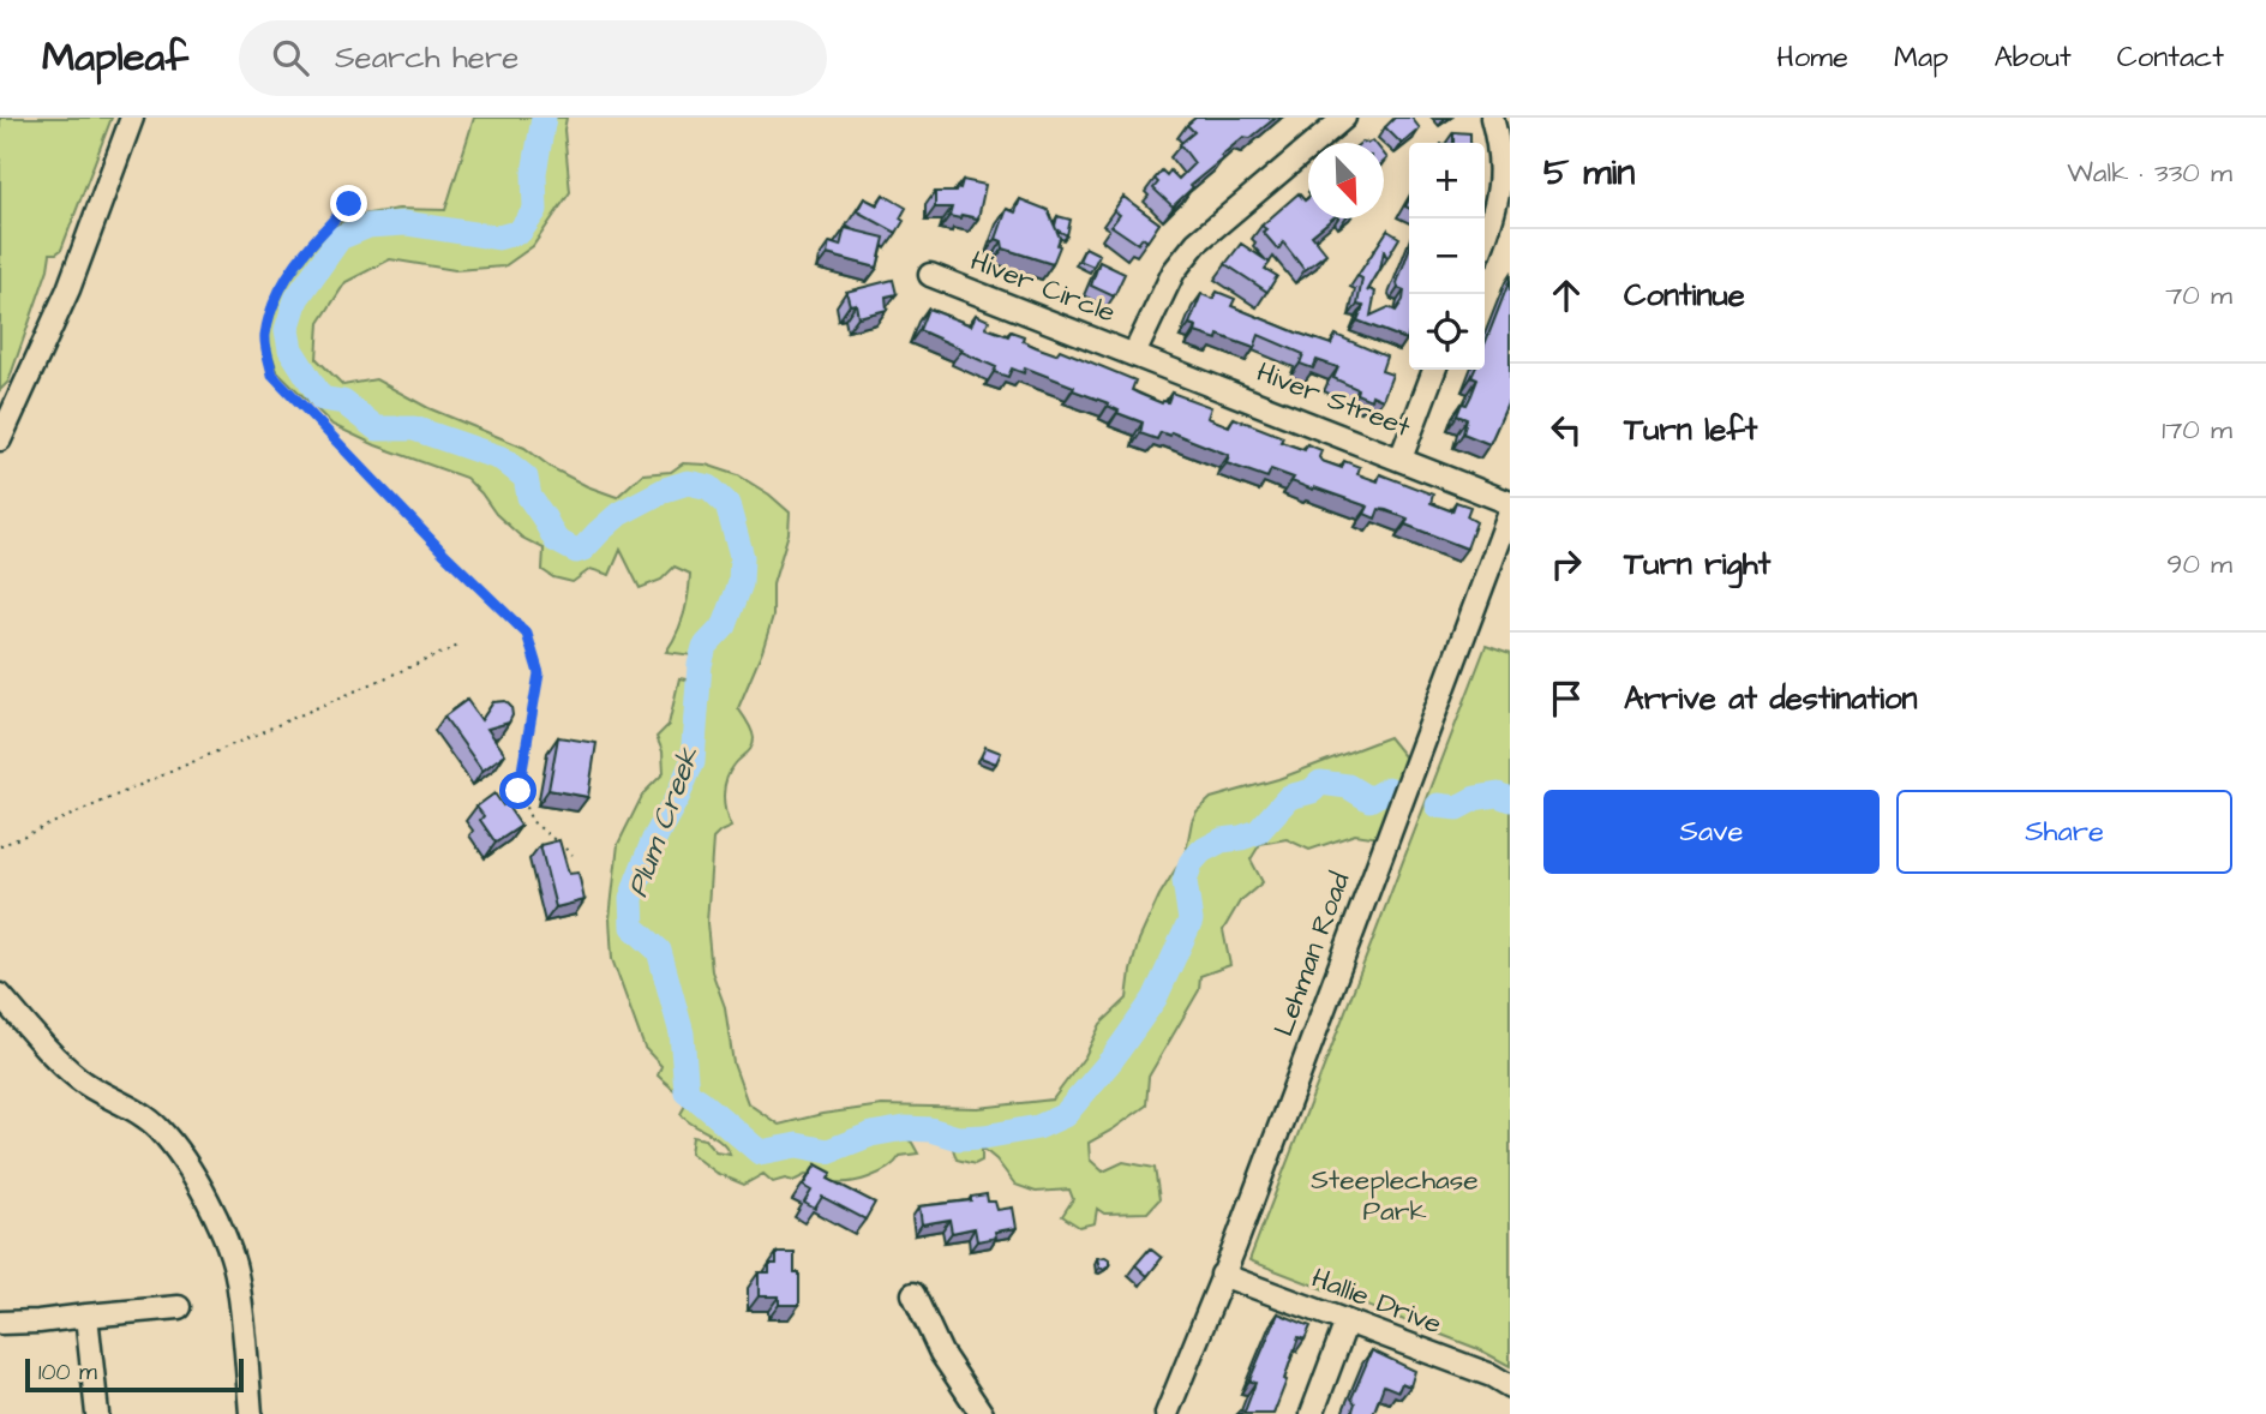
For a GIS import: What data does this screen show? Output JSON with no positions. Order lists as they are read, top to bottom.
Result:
{
  "streets": {
    "street": [
      "Hiver Circle",
      "Hiver Street",
      "Lehman Road",
      "Hallie Drive"
    ]
  },
  "crossings": [
    ["Hiver Circle", "Hiver Street"],
    ["Lehman Road", "Hallie Drive"]
  ],
  "water": ["Plum Creek"],
  "parks": ["Steeplechase Park"],
  "scale_bar": "100 m",
  "north": "bottom right",
  "page": {
    "header": "Mapleaf",
    "search": "Search here",
    "nav": [
      "Home",
      "Map",
      "About",
      "Contact"
    ],
    "heading": ["5 min", "Walk · 330 m"],
    "map_buttons": ["+", "−"],
    "list": [
      ["Continue", "70 m"],
      ["Turn left", "170 m"],
      ["Turn right", "90 m"],
      "Arrive at destination"
    ],
    "buttons": ["Save", "Share"],
    "scale": "100 m"
  }
}
